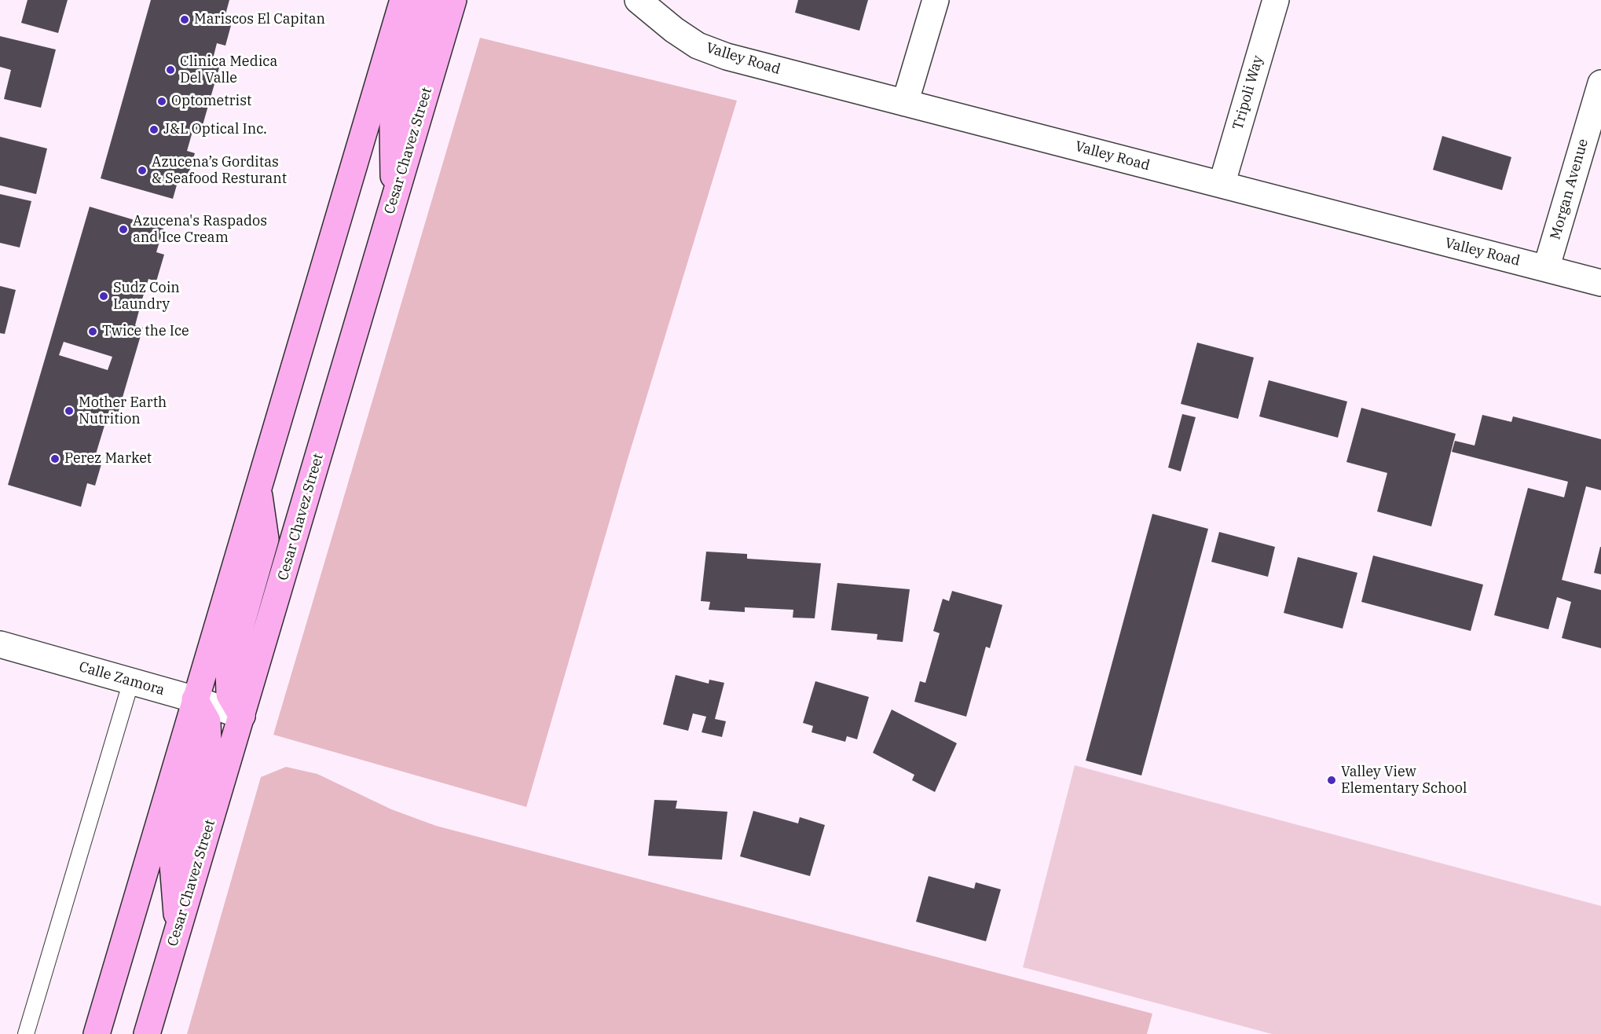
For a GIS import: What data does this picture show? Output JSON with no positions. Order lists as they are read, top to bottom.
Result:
{
  "streets": {
    "main road": ["Cesar Chavez Street"],
    "street": [
      "Valley Road",
      "Tripoli Way",
      "Morgan Avenue",
      "Calle Zamora"
    ]
  },
  "crossings": [
    ["Valley Road", "Tripoli Way"],
    ["Valley Road", "Morgan Avenue"],
    ["Cesar Chavez Street", "Calle Zamora"]
  ],
  "places": [
    "Mariscos El Capitan",
    "Clinica Medica Del Valle",
    "Optometrist",
    "J&L Optical Inc.",
    "Azucena’s Gorditas & Seafood Resturant",
    "Azucena's Raspados and Ice Cream",
    "Sudz Coin Laundry",
    "Twice the Ice",
    "Mother Earth Nutrition",
    "Perez Market",
    "Valley View Elementary School"
  ]
}
